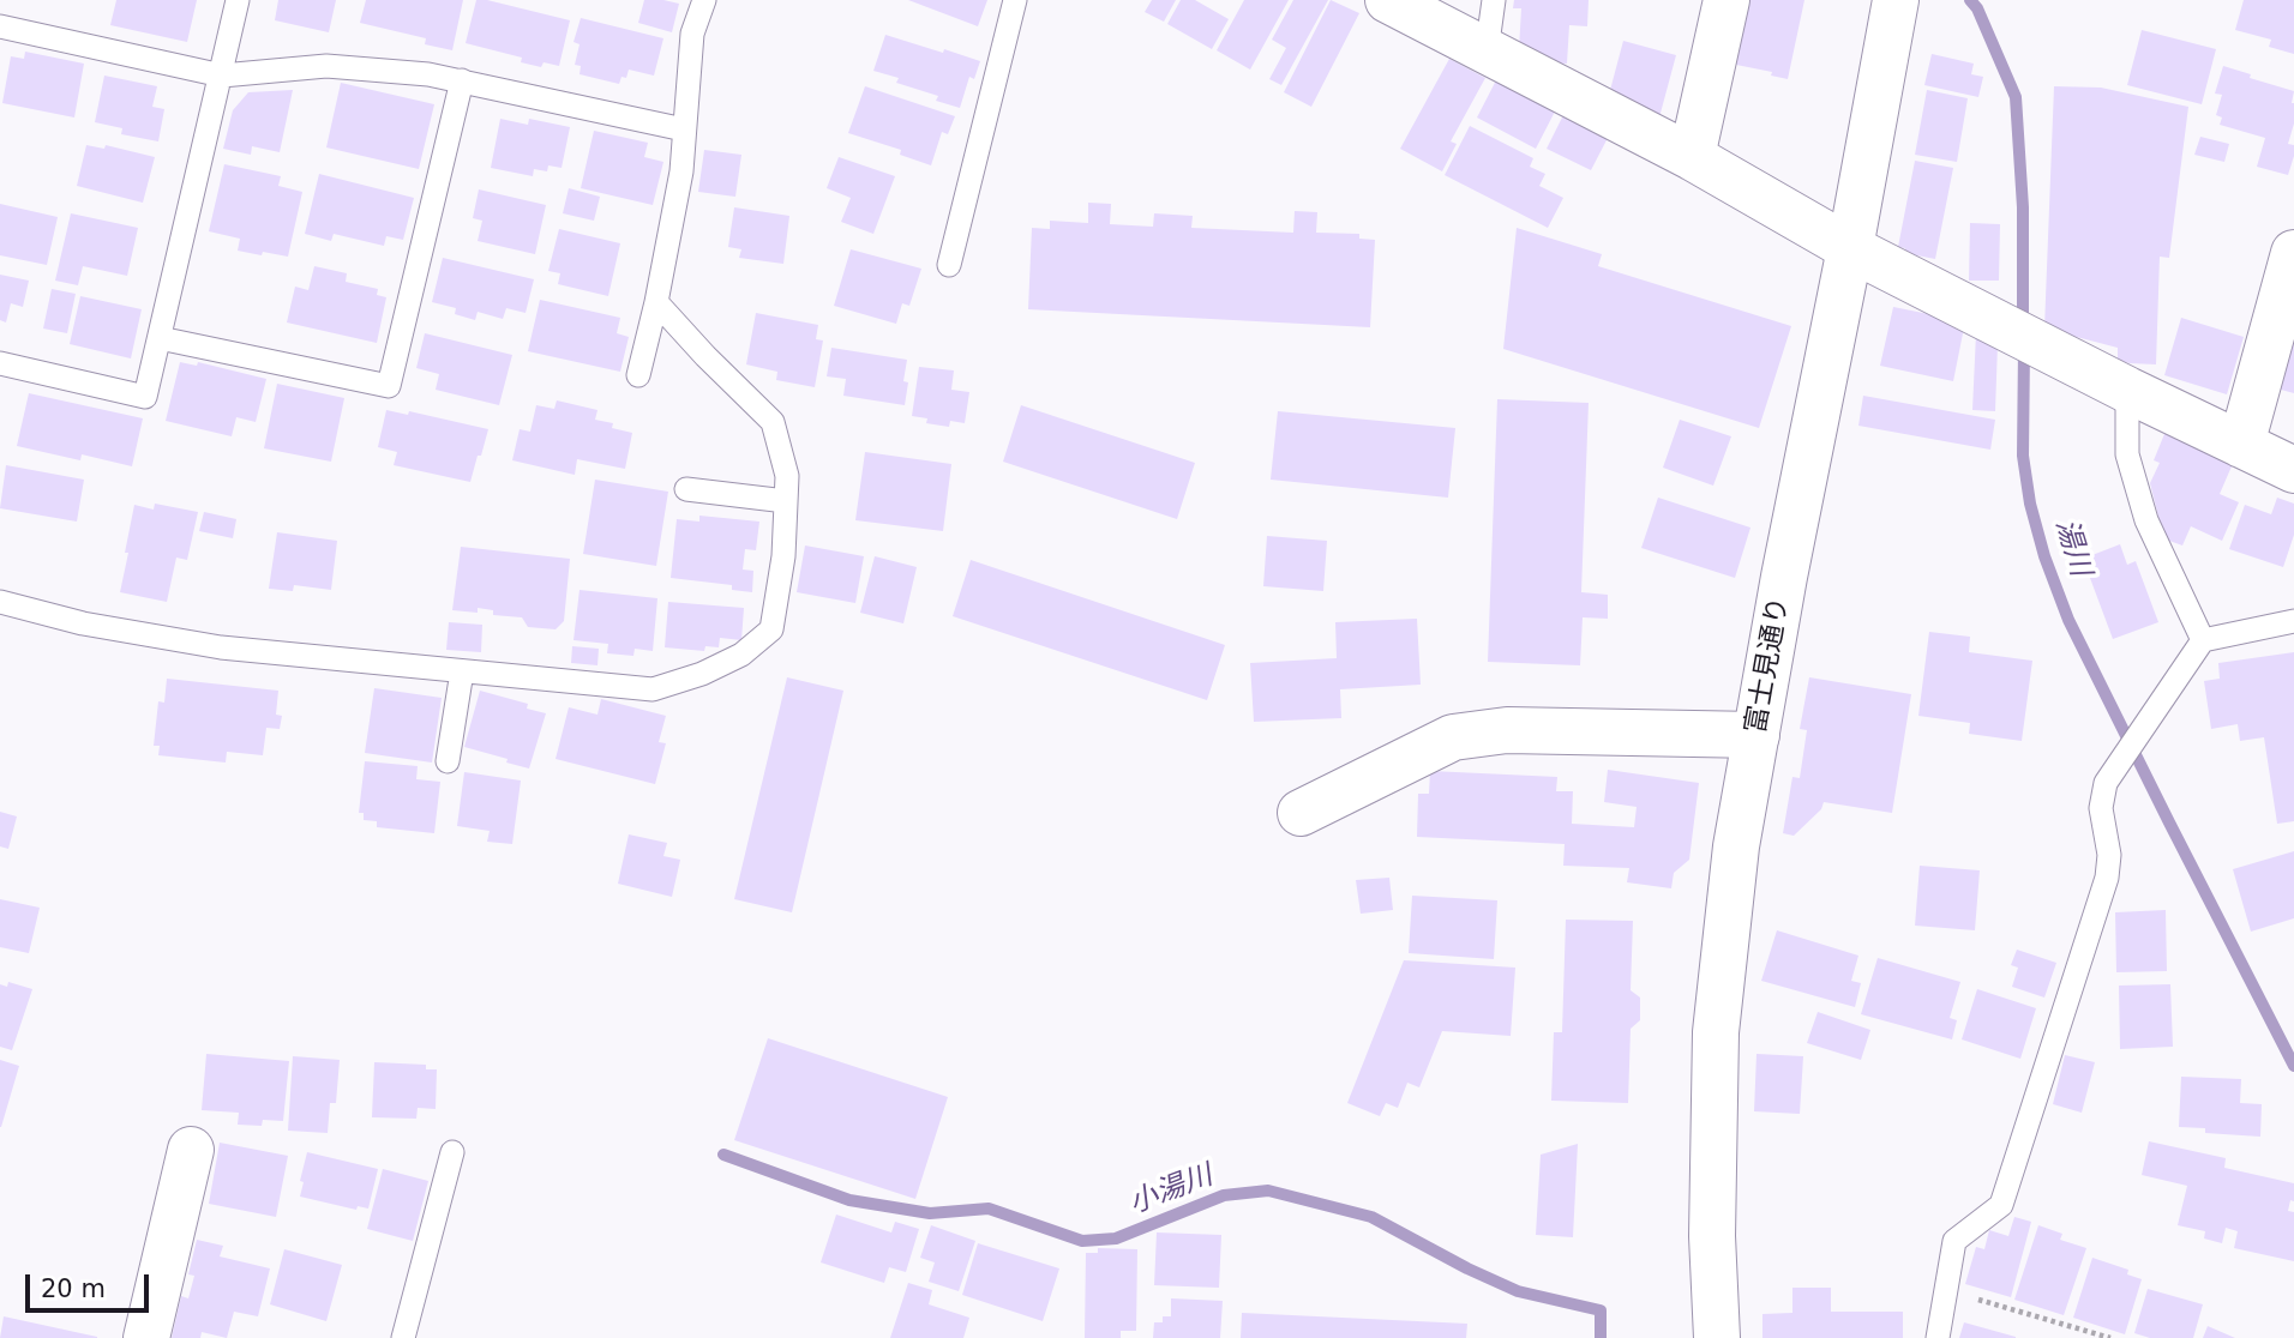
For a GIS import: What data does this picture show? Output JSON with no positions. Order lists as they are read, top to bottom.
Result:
{
  "streets": {
    "street": ["富士見通り"]
  },
  "water": ["湯川", "小湯川"],
  "scale_bar": "20 m"
}
